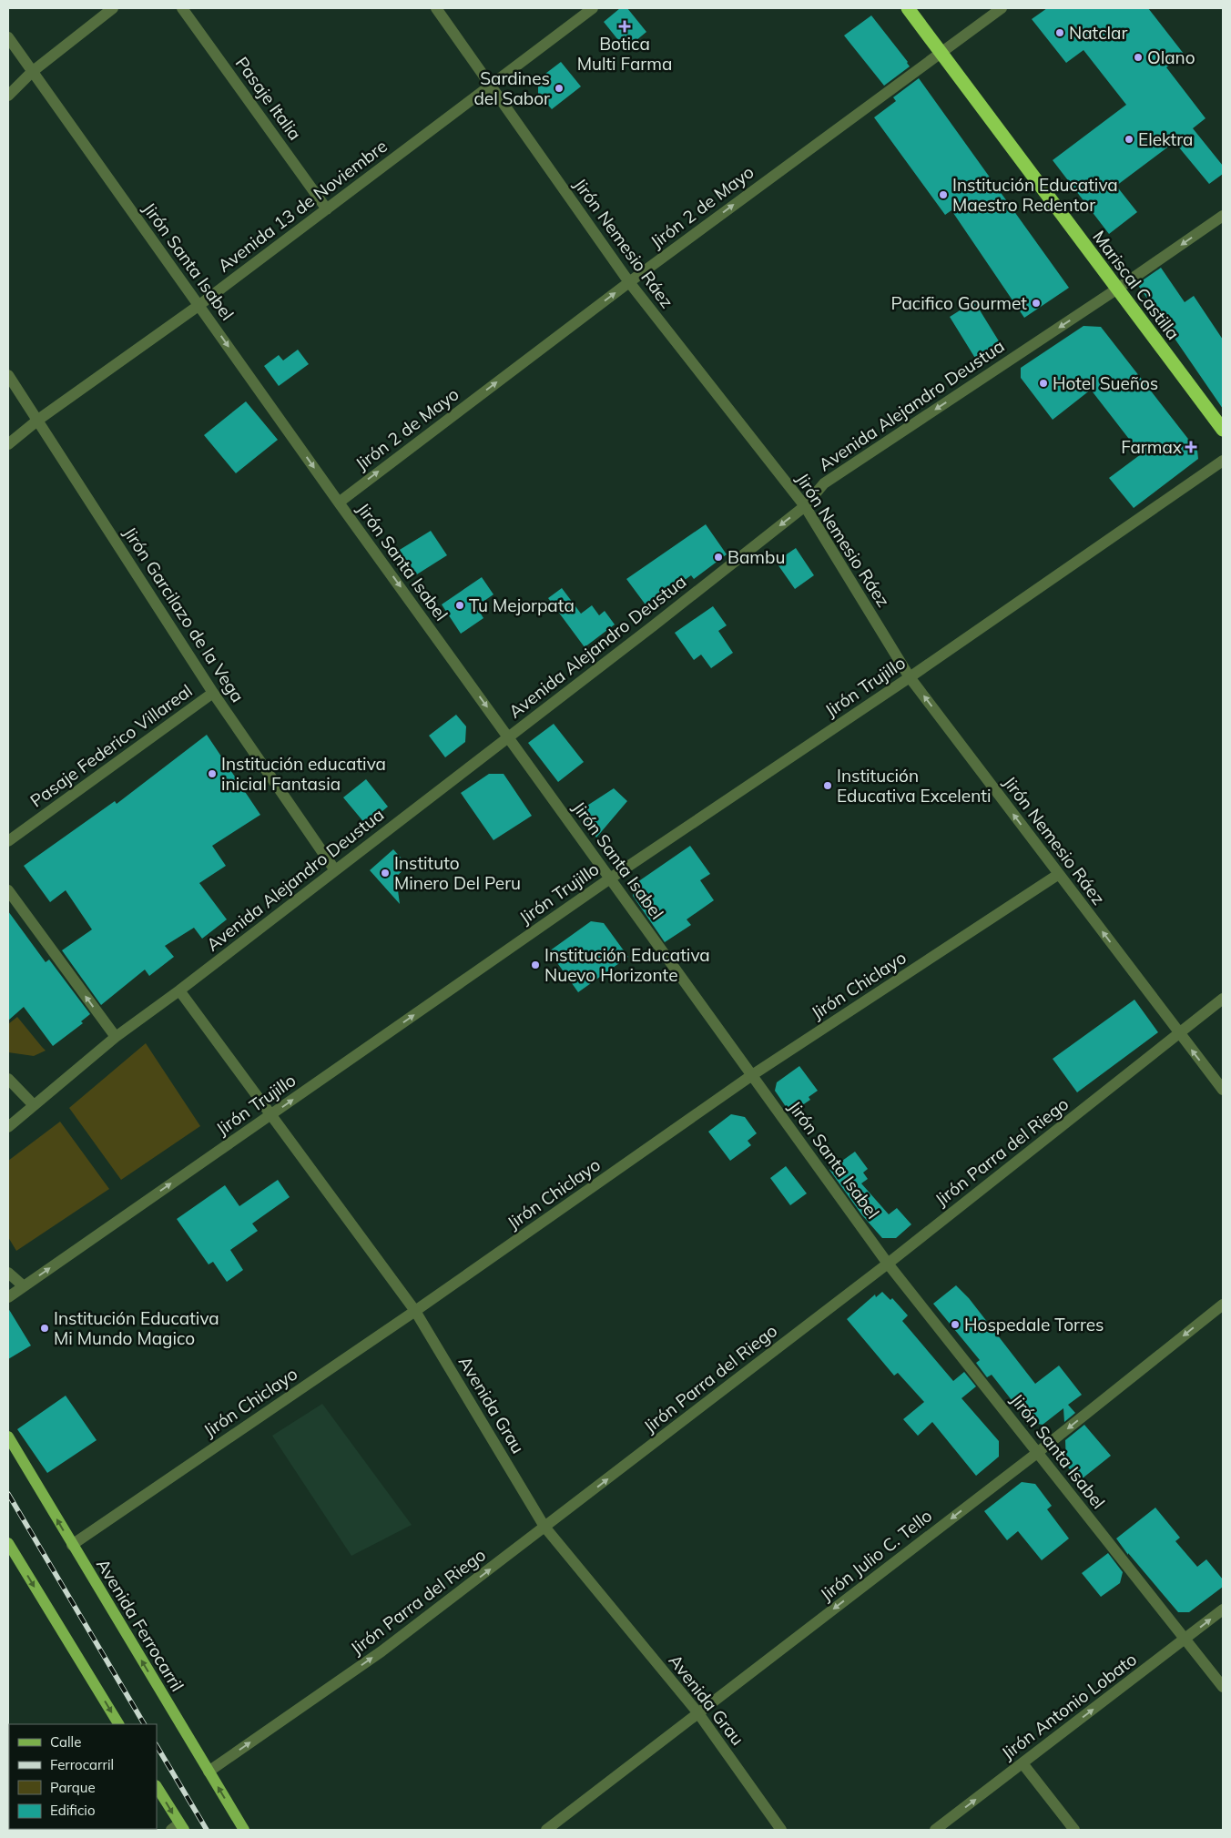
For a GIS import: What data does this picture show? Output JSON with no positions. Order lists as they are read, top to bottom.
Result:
{
  "streets": {
    "highway": ["Mariscal Castilla"],
    "main road": ["Avenida Ferrocarril"],
    "street": [
      "Pasaje Italia",
      "Avenida 13 de Noviembre",
      "Jirón 2 de Mayo",
      "Jirón Nemesio Ráez",
      "Jirón Santa Isabel",
      "Avenida Alejandro Deustua",
      "Jirón Garcilazo de la Vega",
      "Jirón Trujillo",
      "Pasaje Federico Villareal",
      "Jirón Chiclayo",
      "Jirón Parra del Riego",
      "Avenida Grau",
      "Jirón Julio C. Tello",
      "Jirón Antonio Lobato"
    ]
  },
  "crossings": [
    ["Pasaje Italia", "Avenida 13 de Noviembre"],
    ["Avenida 13 de Noviembre", "Jirón Nemesio Ráez"],
    ["Avenida 13 de Noviembre", "Jirón Santa Isabel"],
    ["Avenida 13 de Noviembre", "Jirón Garcilazo de la Vega"],
    ["Jirón 2 de Mayo", "Jirón Nemesio Ráez"],
    ["Jirón 2 de Mayo", "Jirón Santa Isabel"],
    ["Jirón 2 de Mayo", "Mariscal Castilla"],
    ["Jirón Nemesio Ráez", "Avenida Alejandro Deustua"],
    ["Jirón Nemesio Ráez", "Jirón Trujillo"],
    ["Jirón Nemesio Ráez", "Jirón Chiclayo"],
    ["Jirón Nemesio Ráez", "Jirón Parra del Riego"],
    ["Jirón Santa Isabel", "Avenida Alejandro Deustua"],
    ["Jirón Santa Isabel", "Jirón Trujillo"],
    ["Jirón Santa Isabel", "Jirón Chiclayo"],
    ["Jirón Santa Isabel", "Jirón Parra del Riego"],
    ["Jirón Santa Isabel", "Jirón Julio C. Tello"],
    ["Jirón Santa Isabel", "Jirón Antonio Lobato"],
    ["Mariscal Castilla", "Avenida Alejandro Deustua"],
    ["Avenida Alejandro Deustua", "Jirón Garcilazo de la Vega"],
    ["Avenida Alejandro Deustua", "Avenida Grau"],
    ["Jirón Garcilazo de la Vega", "Pasaje Federico Villareal"],
    ["Jirón Trujillo", "Avenida Grau"],
    ["Jirón Chiclayo", "Avenida Grau"],
    ["Jirón Chiclayo", "Avenida Ferrocarril"],
    ["Jirón Parra del Riego", "Avenida Grau"],
    ["Jirón Parra del Riego", "Avenida Ferrocarril"],
    ["Avenida Grau", "Jirón Julio C. Tello"]
  ],
  "one_way": [
    "Jirón 2 de Mayo",
    "Jirón Nemesio Ráez",
    "Avenida Alejandro Deustua",
    "Jirón Trujillo",
    "Jirón Parra del Riego",
    "Jirón Julio C. Tello",
    "Jirón Antonio Lobato"
  ],
  "places": {
    "health": ["Botica Multi Farma", "Farmax"],
    "other": [
      "Natclar",
      "Olano",
      "Sardines del Sabor",
      "Elektra",
      "Institución Educativa Maestro Redentor",
      "Pacifico Gourmet",
      "Hotel Sueños",
      "Bambu",
      "Tu Mejorpata",
      "Institución educativa inicial Fantasia",
      "Institución Educativa Excelenti",
      "Instituto Minero Del Peru",
      "Institución Educativa Nuevo Horizonte",
      "Hospedale Torres",
      "Institución Educativa Mi Mundo Magico"
    ]
  },
  "legend": [
    "Calle",
    "Ferrocarril",
    "Parque",
    "Edificio"
  ]
}
